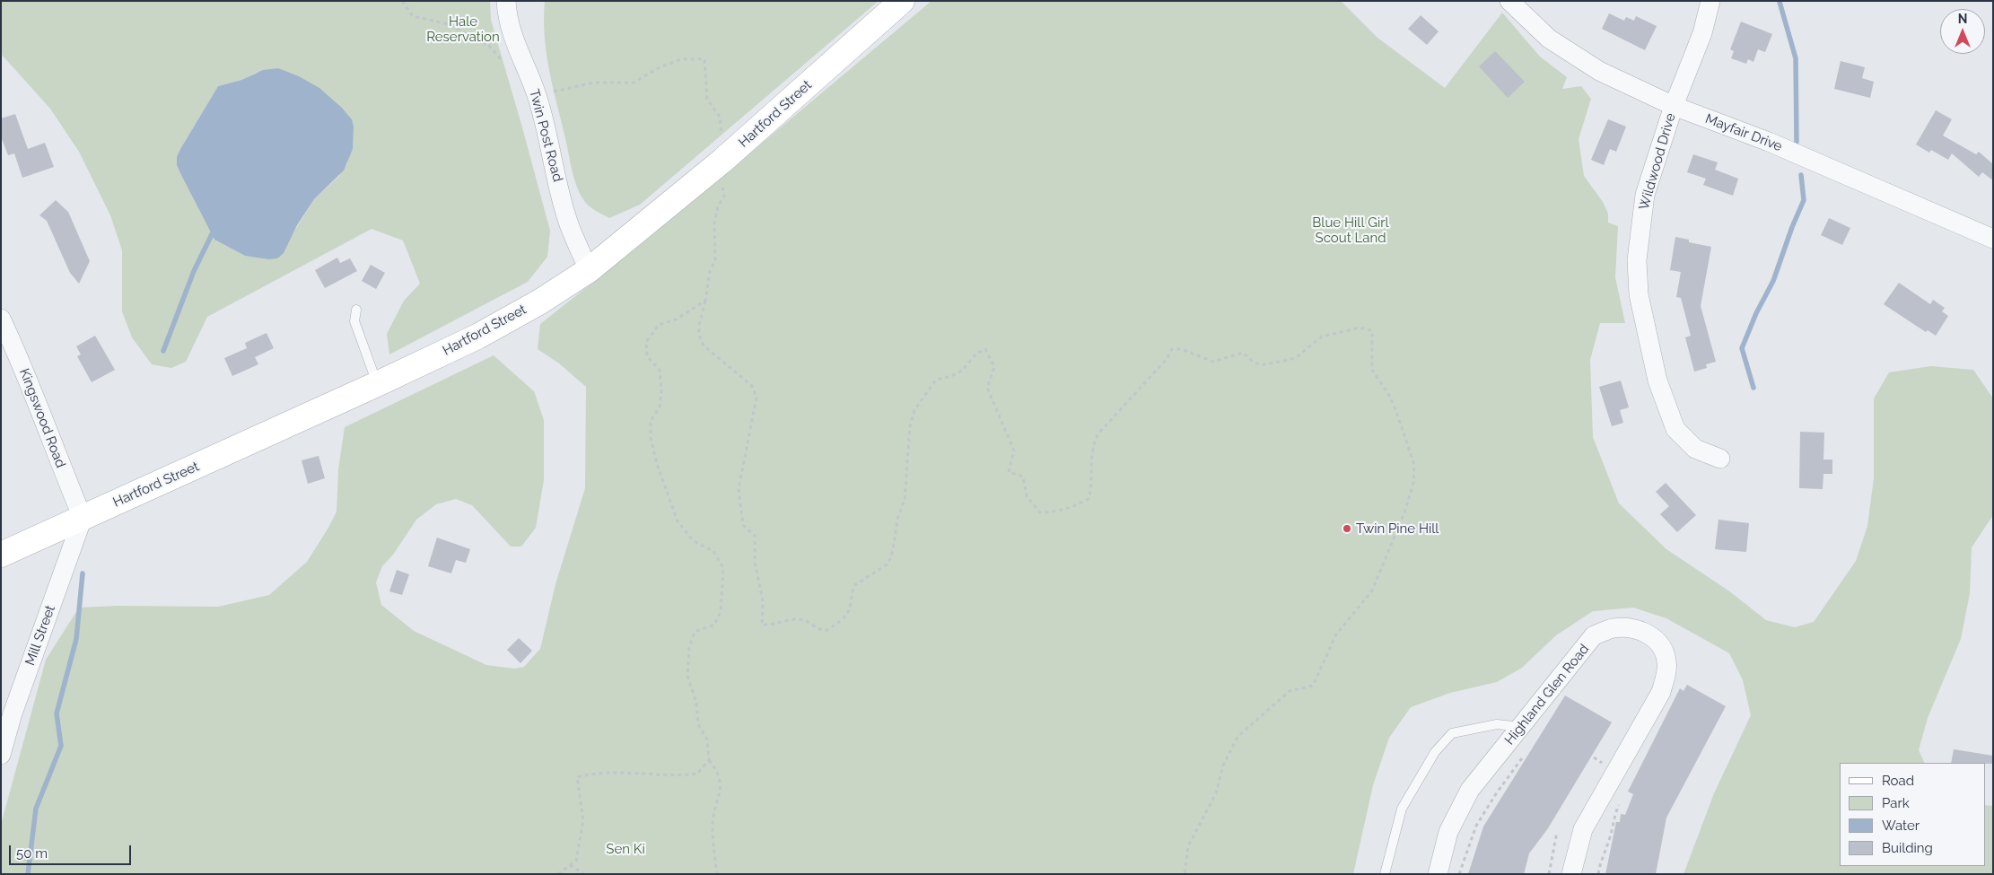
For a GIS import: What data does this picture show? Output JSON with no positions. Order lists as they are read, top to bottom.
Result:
{
  "streets": {
    "street": [
      "Hartford Street",
      "Mayfair Drive",
      "Twin Post Road",
      "Wildwood Drive",
      "Kingswood Road",
      "Mill Street",
      "Highland Glen Road"
    ]
  },
  "crossings": [
    ["Hartford Street", "Twin Post Road"],
    ["Hartford Street", "Kingswood Road"],
    ["Hartford Street", "Mill Street"],
    ["Mayfair Drive", "Wildwood Drive"],
    ["Kingswood Road", "Mill Street"]
  ],
  "parks": ["Hale Reservation", "Blue Hill Girl Scout Land", "Sen Ki"],
  "places": ["Twin Pine Hill"],
  "legend": [
    "Road",
    "Park",
    "Water",
    "Building"
  ],
  "scale_bar": "50 m",
  "north": "top"
}
